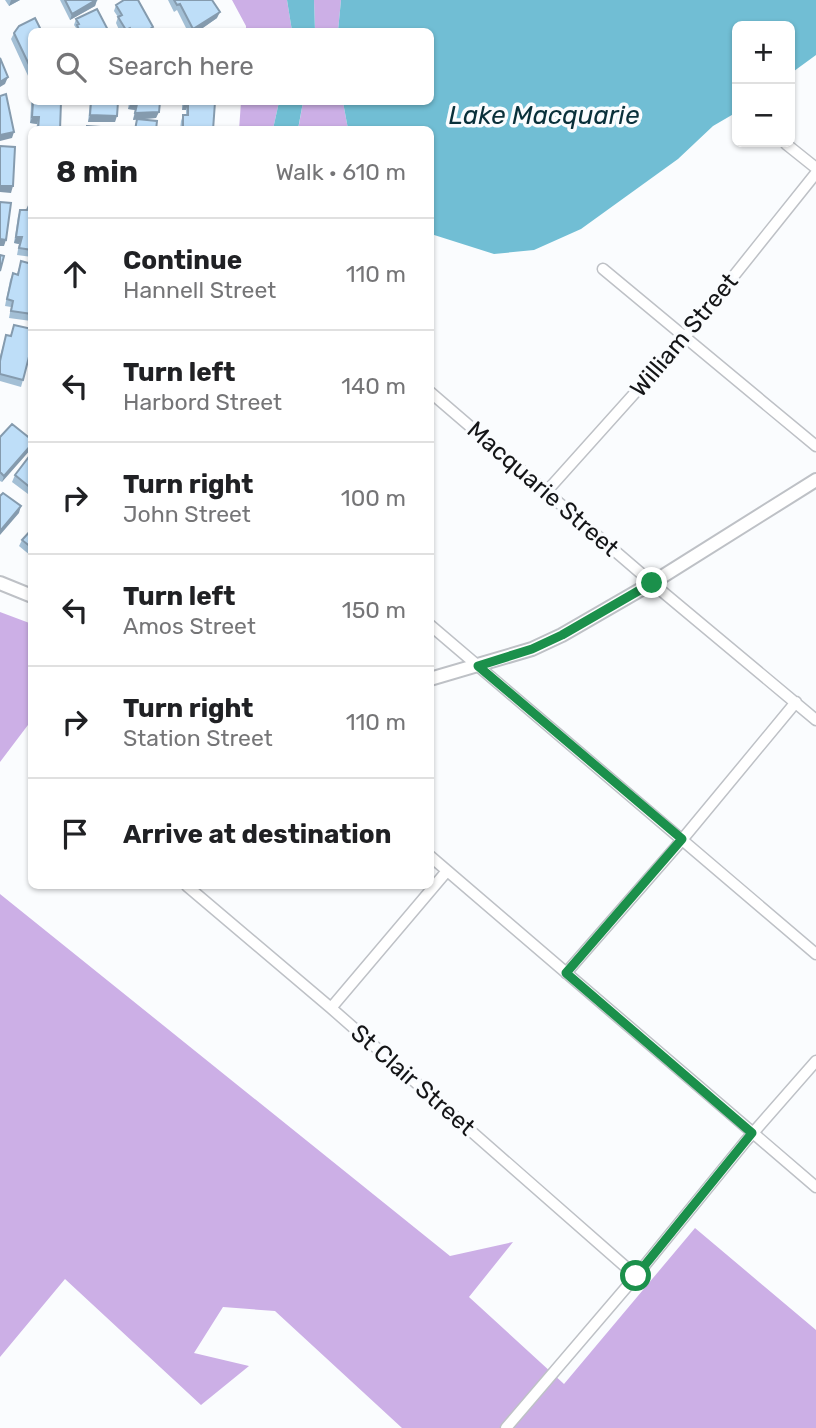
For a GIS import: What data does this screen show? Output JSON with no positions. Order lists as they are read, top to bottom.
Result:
{
  "streets": {
    "street": ["William Street", "Macquarie Street", "St Clair Street"]
  },
  "crossings": [
    ["William Street", "Macquarie Street"]
  ],
  "water": ["Lake Macquarie"],
  "page": {
    "map_buttons": ["+", "−"],
    "search": "Search here",
    "heading": ["8 min", "Walk · 610 m"],
    "list": [
      ["Continue", "Hannell Street", "110 m"],
      ["Turn left", "Harbord Street", "140 m"],
      ["Turn right", "John Street", "100 m"],
      ["Turn left", "Amos Street", "150 m"],
      ["Turn right", "Station Street", "110 m"],
      "Arrive at destination"
    ]
  }
}
